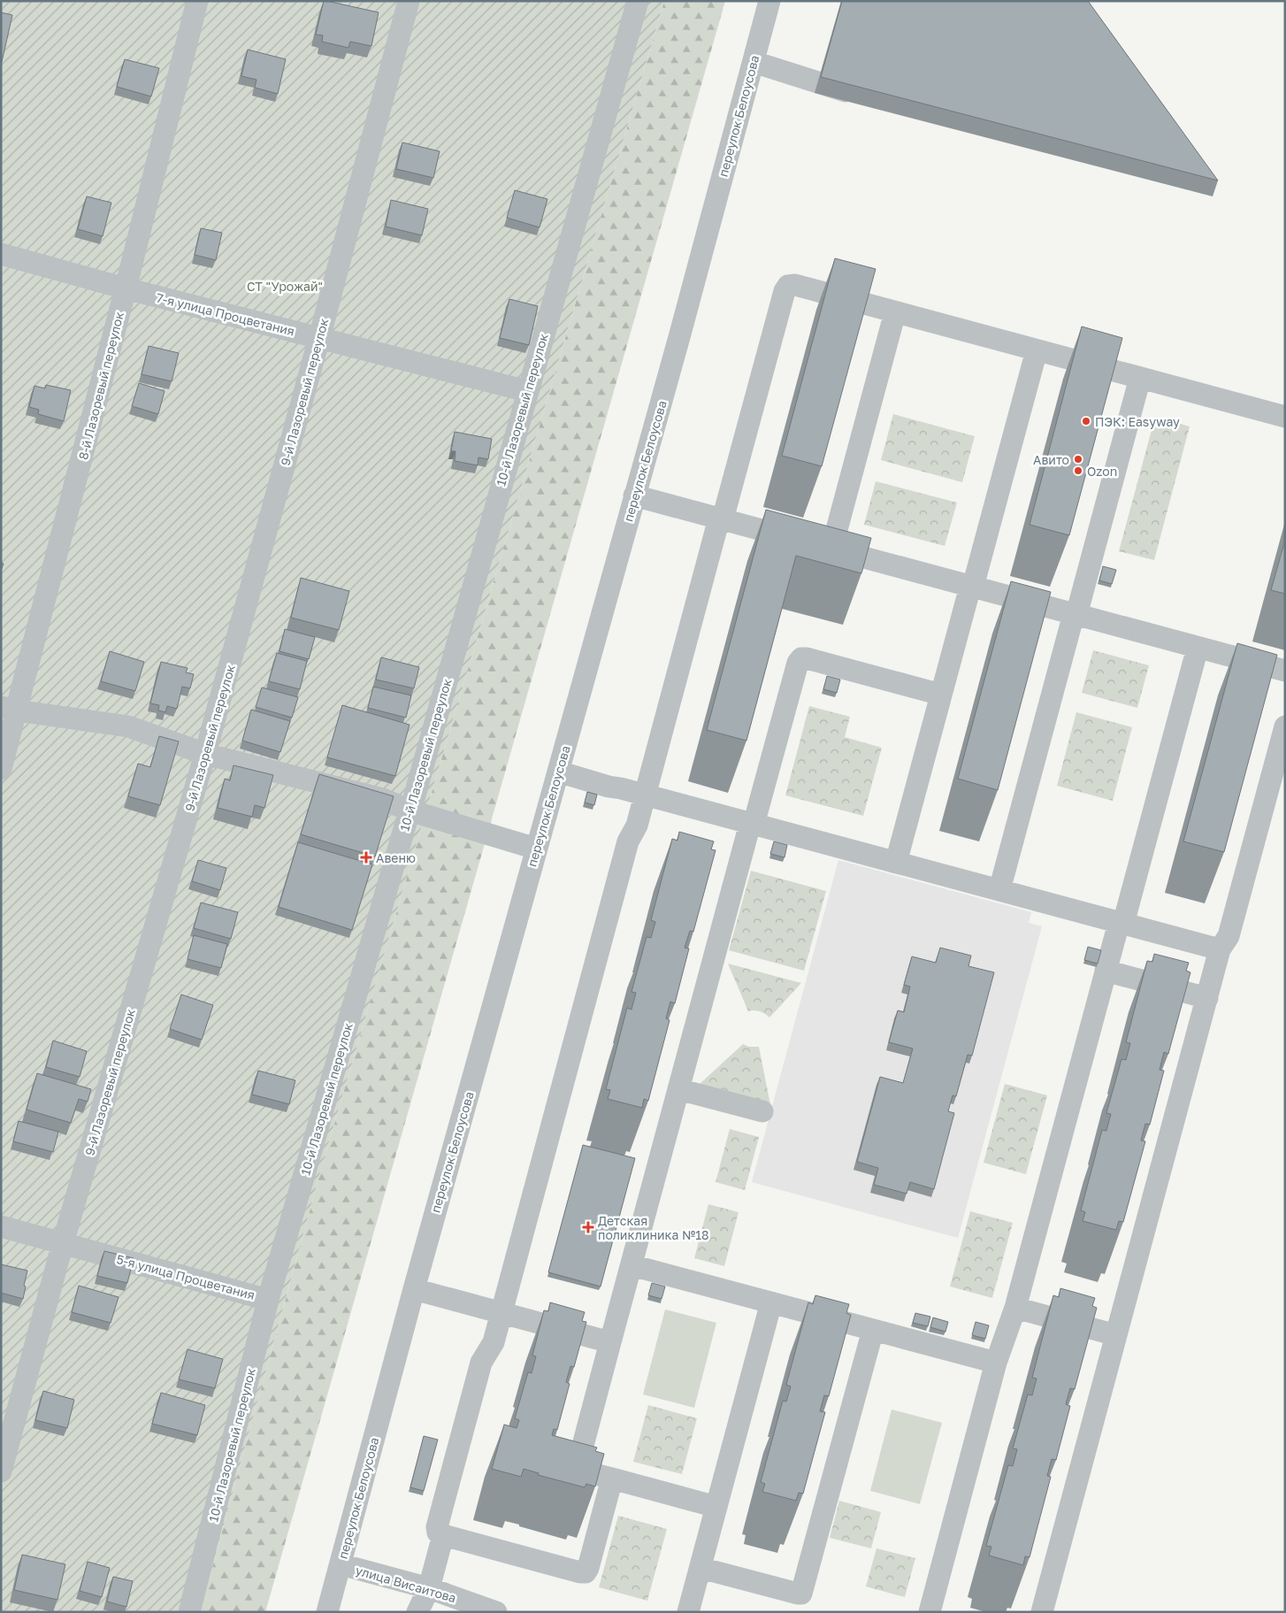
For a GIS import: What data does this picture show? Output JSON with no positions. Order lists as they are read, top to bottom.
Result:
{
  "streets": {
    "street": [
      "переулок Белоусова",
      "7-я улица Процветания",
      "8-й Лазоревый переулок",
      "9-й Лазоревый переулок",
      "10-й Лазоревый переулок",
      "5-я улица Процветания",
      "улица Висаитова"
    ]
  },
  "crossings": [
    ["переулок Белоусова", "улица Висаитова"],
    ["7-я улица Процветания", "8-й Лазоревый переулок"],
    ["7-я улица Процветания", "9-й Лазоревый переулок"],
    ["7-я улица Процветания", "10-й Лазоревый переулок"],
    ["9-й Лазоревый переулок", "5-я улица Процветания"],
    ["10-й Лазоревый переулок", "5-я улица Процветания"]
  ],
  "parks": ["СТ \"Урожай\""],
  "places": {
    "other": ["ПЭК: Easyway", "Авито", "Ozon"],
    "health": ["Авеню", "Детская поликлиника №18"]
  }
}
